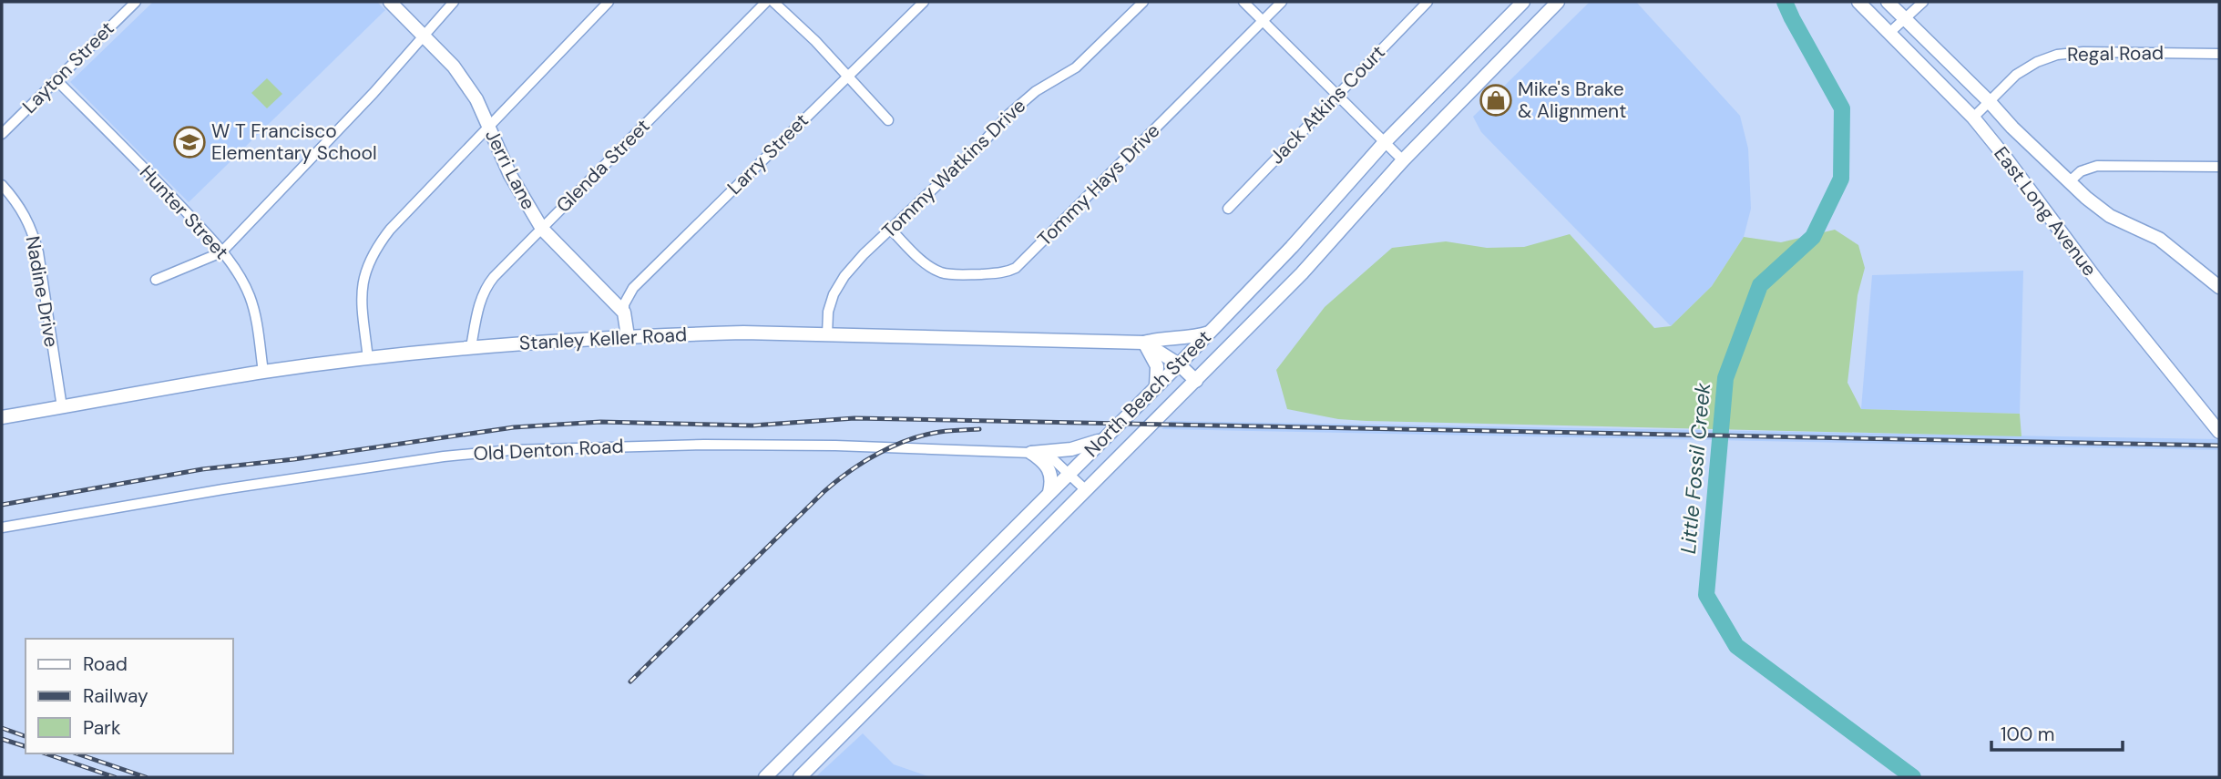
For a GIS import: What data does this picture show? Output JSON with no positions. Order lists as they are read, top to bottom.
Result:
{
  "streets": {
    "main road": [
      "Jerri Lane",
      "East Long Avenue",
      "Stanley Keller Road",
      "North Beach Street"
    ],
    "street": [
      "Regal Road",
      "Layton Street",
      "Jack Atkins Court",
      "Larry Street",
      "Glenda Street",
      "Tommy Watkins Drive",
      "Tommy Hays Drive",
      "Hunter Street",
      "Nadine Drive",
      "Old Denton Road"
    ]
  },
  "crossings": [
    ["Regal Road", "East Long Avenue"],
    ["Layton Street", "Hunter Street"],
    ["Larry Street", "Jerri Lane"],
    ["Glenda Street", "Jerri Lane"],
    ["Glenda Street", "Stanley Keller Road"],
    ["Tommy Watkins Drive", "Tommy Hays Drive"],
    ["Tommy Watkins Drive", "Stanley Keller Road"],
    ["Hunter Street", "Stanley Keller Road"],
    ["Nadine Drive", "Stanley Keller Road"],
    ["Stanley Keller Road", "North Beach Street"],
    ["North Beach Street", "Old Denton Road"]
  ],
  "water": ["Little Fossil Creek"],
  "places": {
    "shop": ["Mike's Brake & Alignment"],
    "school or university": ["W T Francisco Elementary School"]
  },
  "legend": ["Road", "Railway", "Park"],
  "scale_bar": "100 m"
}
